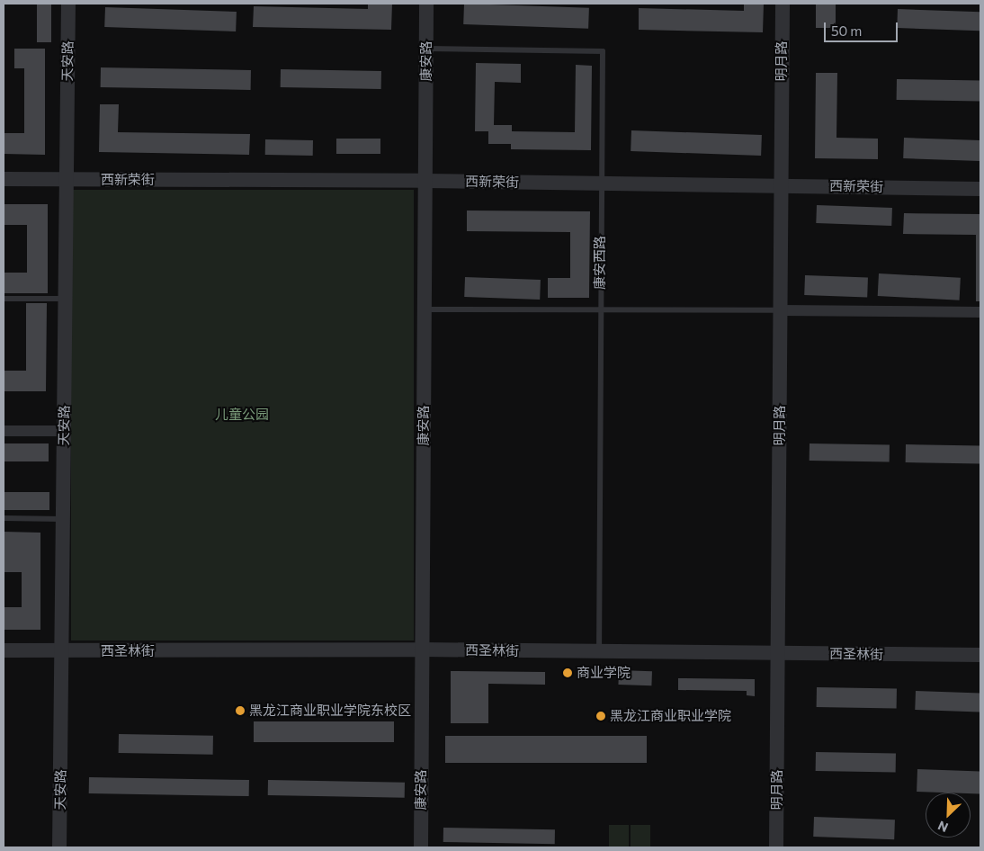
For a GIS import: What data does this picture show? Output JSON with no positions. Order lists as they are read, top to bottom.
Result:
{
  "streets": {
    "street": [
      "天安路",
      "康安路",
      "明月路",
      "西新荣街",
      "西圣林街"
    ],
    "lane": ["康安西路"]
  },
  "crossings": [
    ["天安路", "西新荣街"],
    ["天安路", "西圣林街"],
    ["康安路", "西新荣街"],
    ["康安路", "康安西路"],
    ["康安路", "西圣林街"],
    ["明月路", "西新荣街"],
    ["明月路", "西圣林街"],
    ["西新荣街", "康安西路"],
    ["康安西路", "西圣林街"]
  ],
  "parks": ["儿童公园"],
  "places": ["商业学院", "黑龙江商业职业学院东校区", "黑龙江商业职业学院"],
  "scale_bar": "50 m",
  "north": "bottom left"
}
